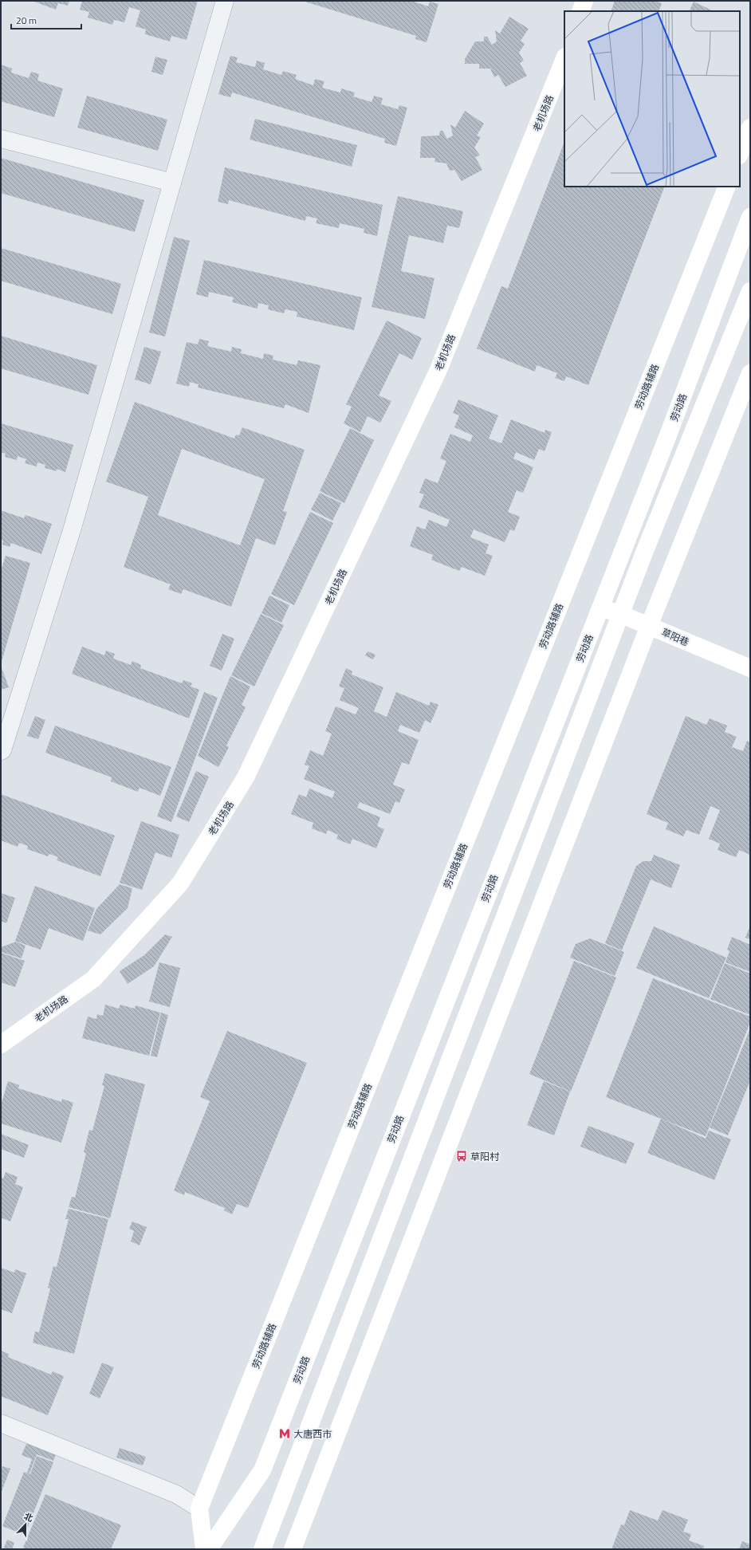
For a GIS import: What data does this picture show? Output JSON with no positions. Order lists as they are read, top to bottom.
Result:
{
  "streets": {
    "street": [
      "老机场路",
      "劳动路辅路",
      "劳动路",
      "草阳巷"
    ]
  },
  "crossings": [
    ["劳动路", "草阳巷"]
  ],
  "places": {
    "bus stop": ["草阳村"],
    "metro station": ["大唐西市"]
  },
  "scale_bar": "20 m",
  "north": "top"
}
